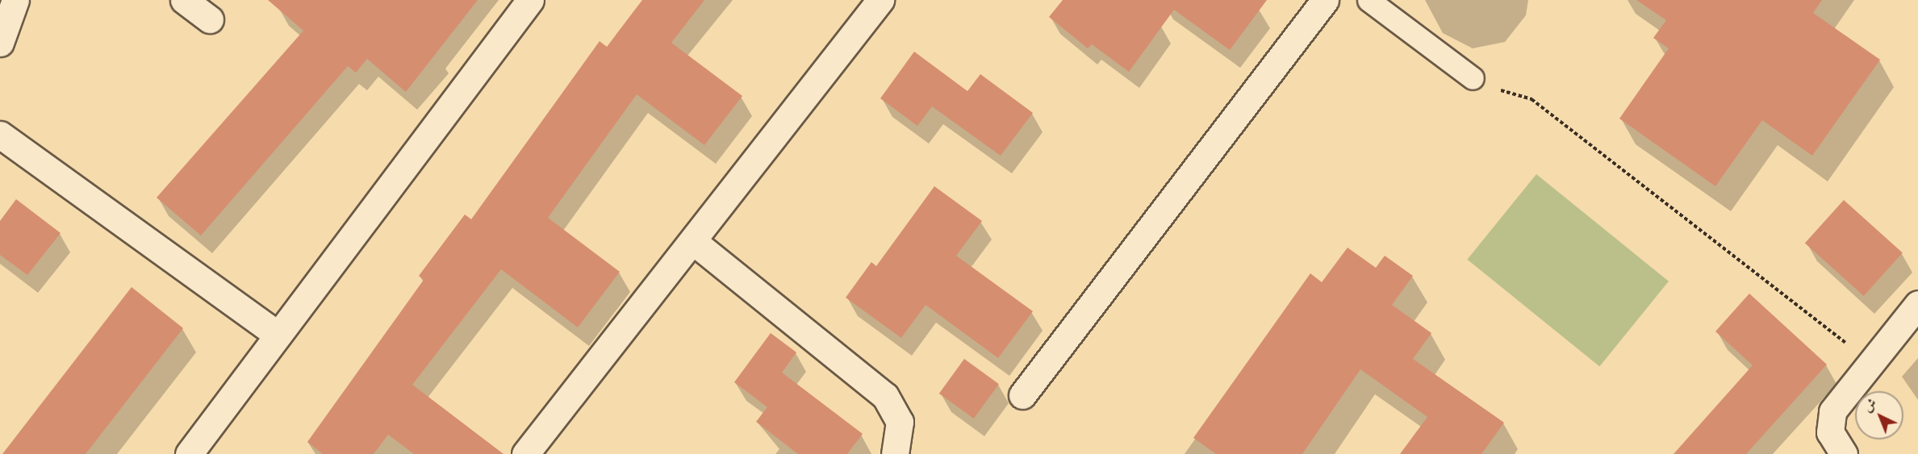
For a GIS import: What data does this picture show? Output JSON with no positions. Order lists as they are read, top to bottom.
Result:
{
  "north": "top left"
}
